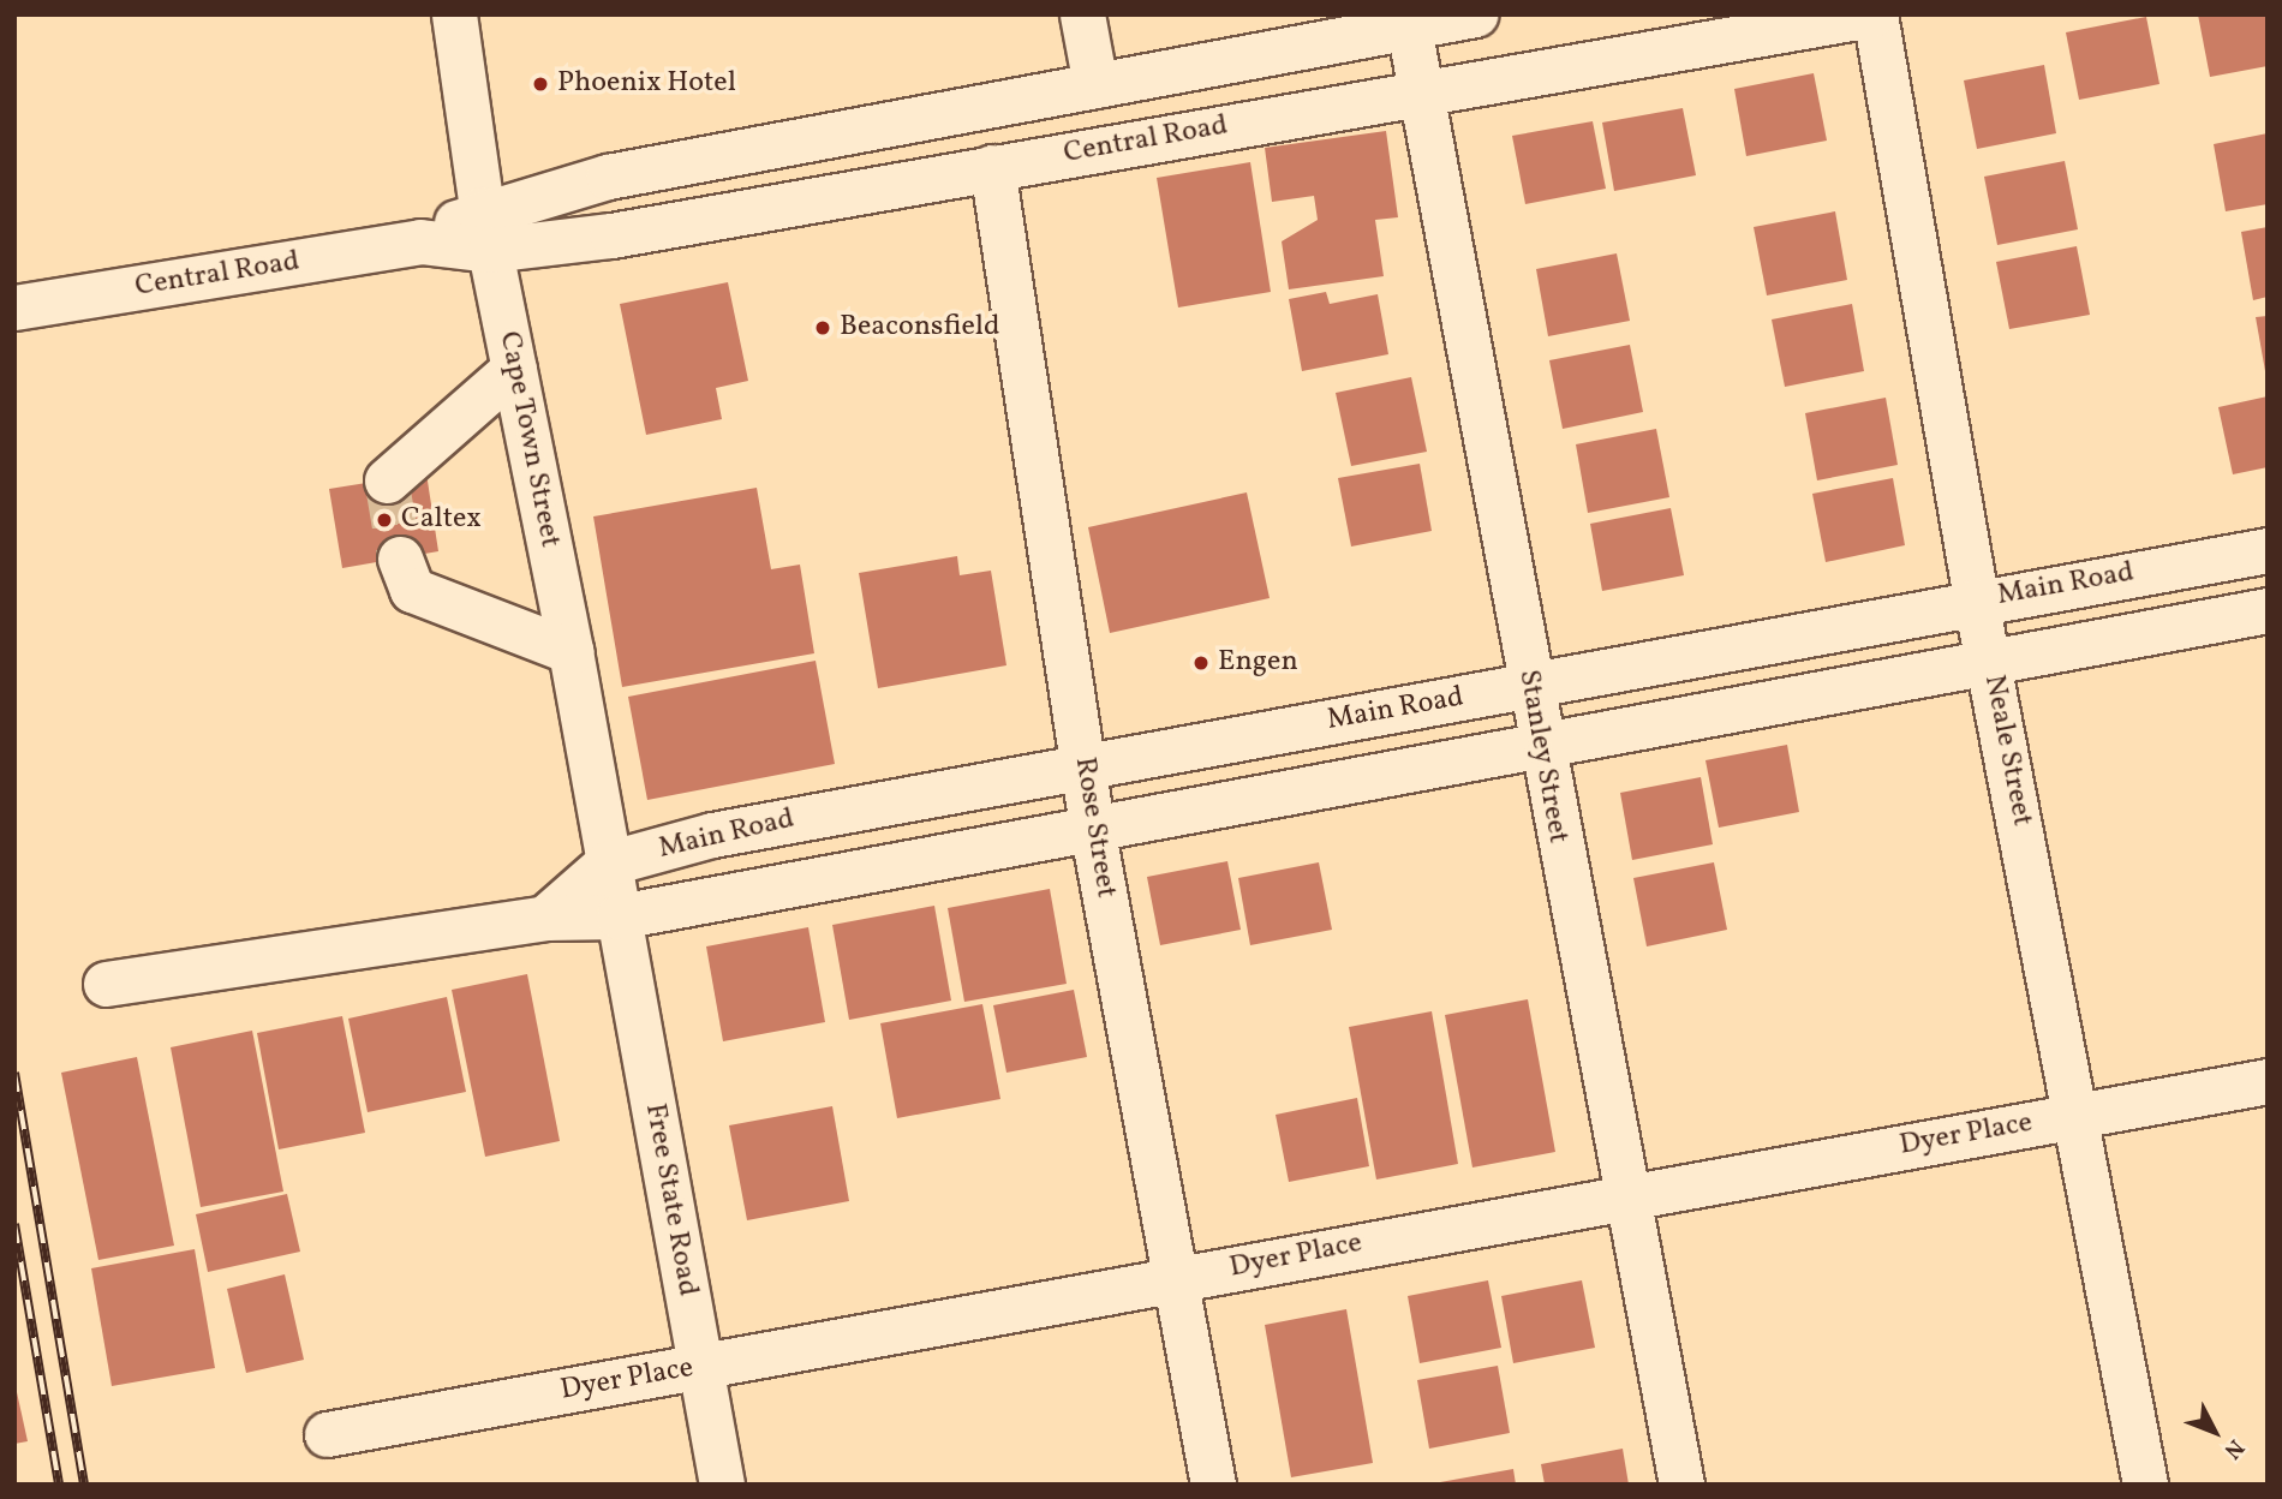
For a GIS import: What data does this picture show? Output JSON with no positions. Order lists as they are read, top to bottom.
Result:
{
  "streets": {
    "street": [
      "Central Road",
      "Cape Town Street",
      "Main Road",
      "Neale Street",
      "Stanley Street",
      "Rose Street",
      "Dyer Place",
      "Free State Road"
    ]
  },
  "crossings": [
    ["Central Road", "Cape Town Street"],
    ["Central Road", "Neale Street"],
    ["Central Road", "Stanley Street"],
    ["Central Road", "Rose Street"],
    ["Cape Town Street", "Main Road"],
    ["Cape Town Street", "Free State Road"],
    ["Main Road", "Neale Street"],
    ["Main Road", "Stanley Street"],
    ["Main Road", "Rose Street"],
    ["Main Road", "Free State Road"],
    ["Neale Street", "Dyer Place"],
    ["Stanley Street", "Dyer Place"],
    ["Rose Street", "Dyer Place"],
    ["Dyer Place", "Free State Road"]
  ],
  "places": [
    "Phoenix Hotel",
    "Beaconsfield",
    "Caltex",
    "Engen"
  ],
  "north": "bottom right"
}
